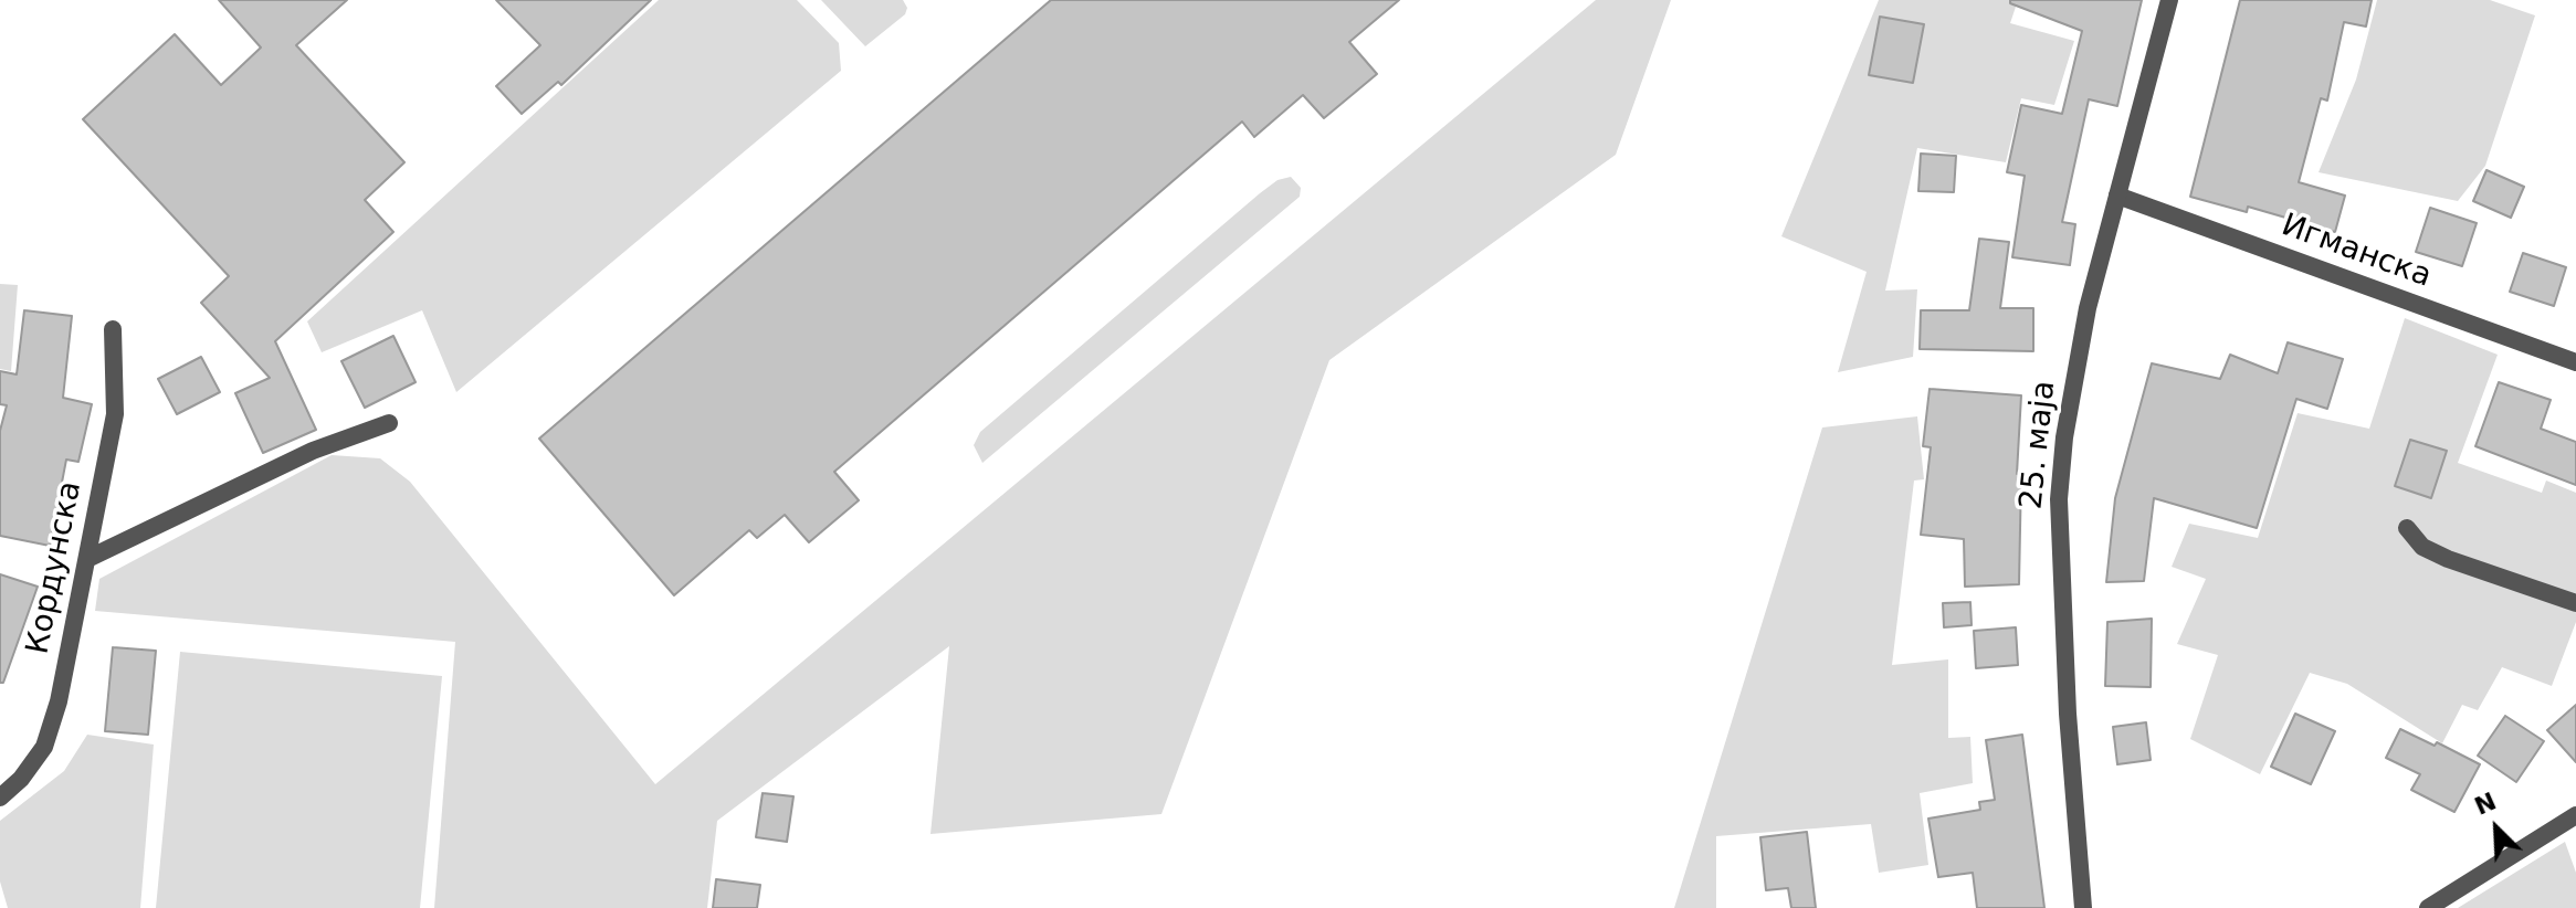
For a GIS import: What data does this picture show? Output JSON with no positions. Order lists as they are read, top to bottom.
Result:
{
  "streets": {
    "street": ["Игманска", "25. маја", "Кордунска"]
  },
  "crossings": [
    ["Игманска", "25. маја"]
  ],
  "north": "top left"
}
